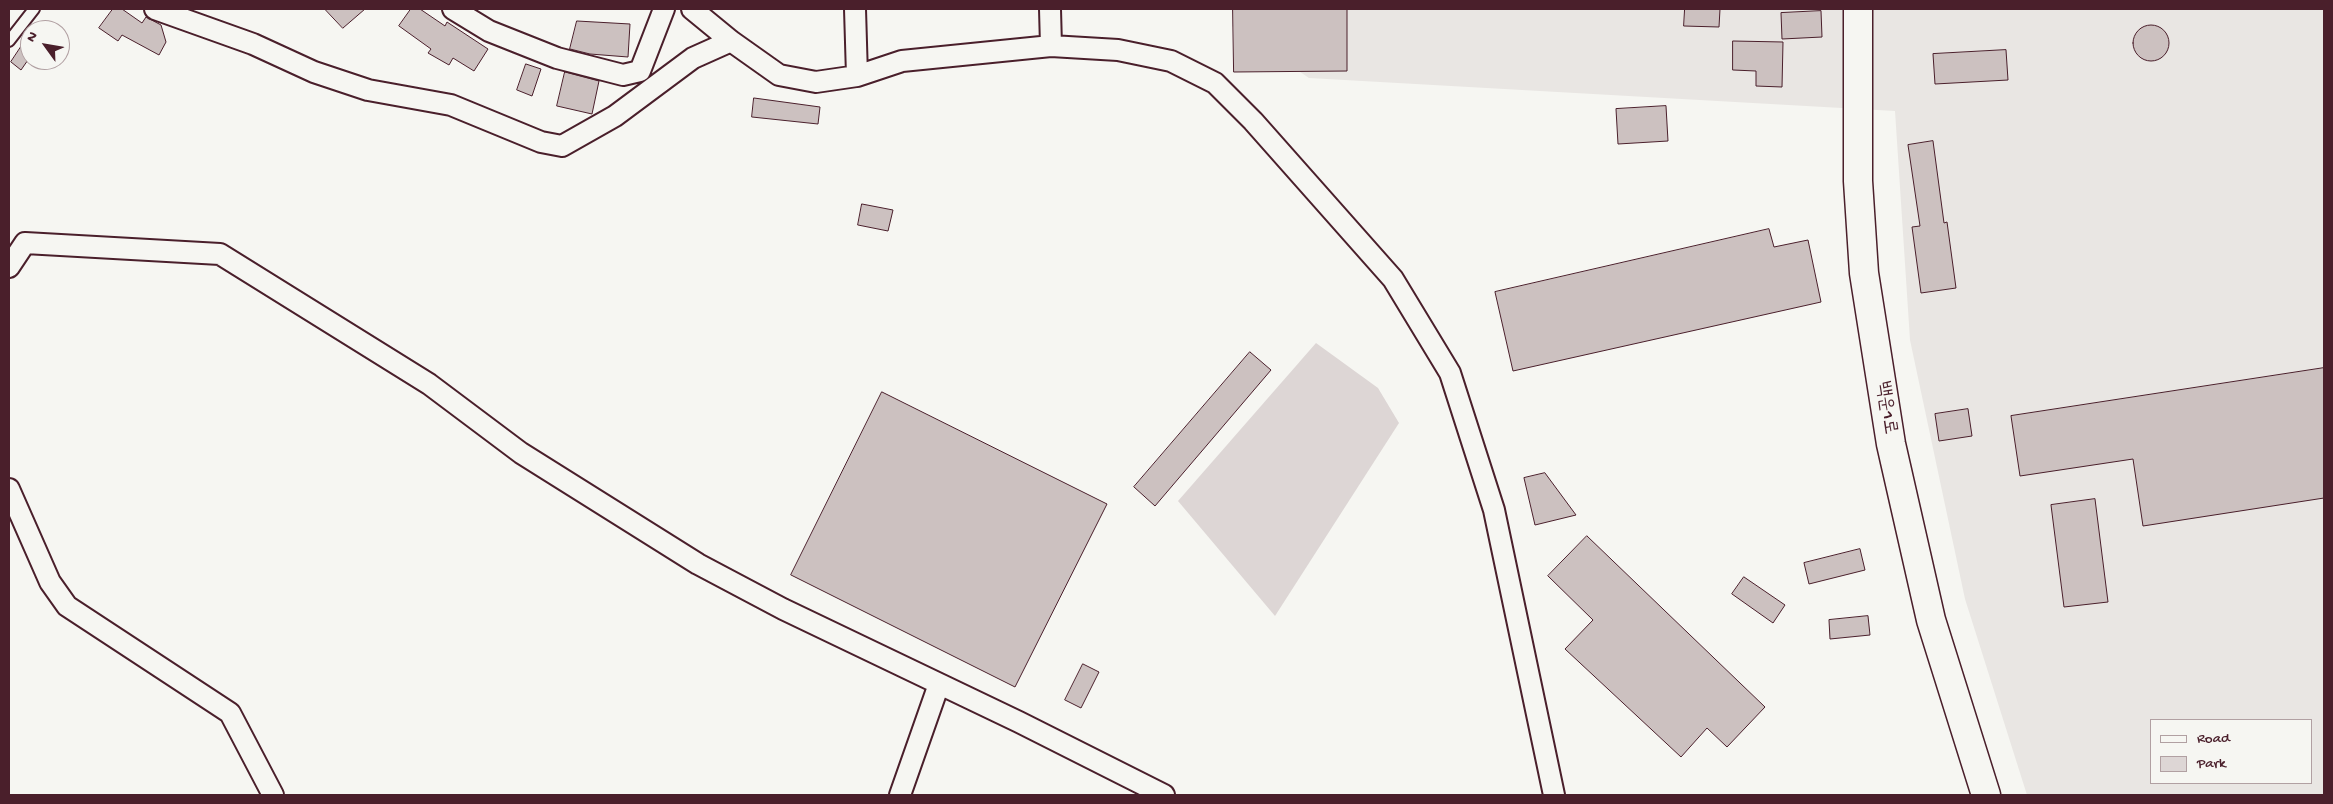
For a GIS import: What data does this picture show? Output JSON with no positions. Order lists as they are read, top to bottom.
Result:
{
  "streets": {
    "main road": ["백운1로"]
  },
  "legend": ["Road", "Park"],
  "north": "top left"
}
